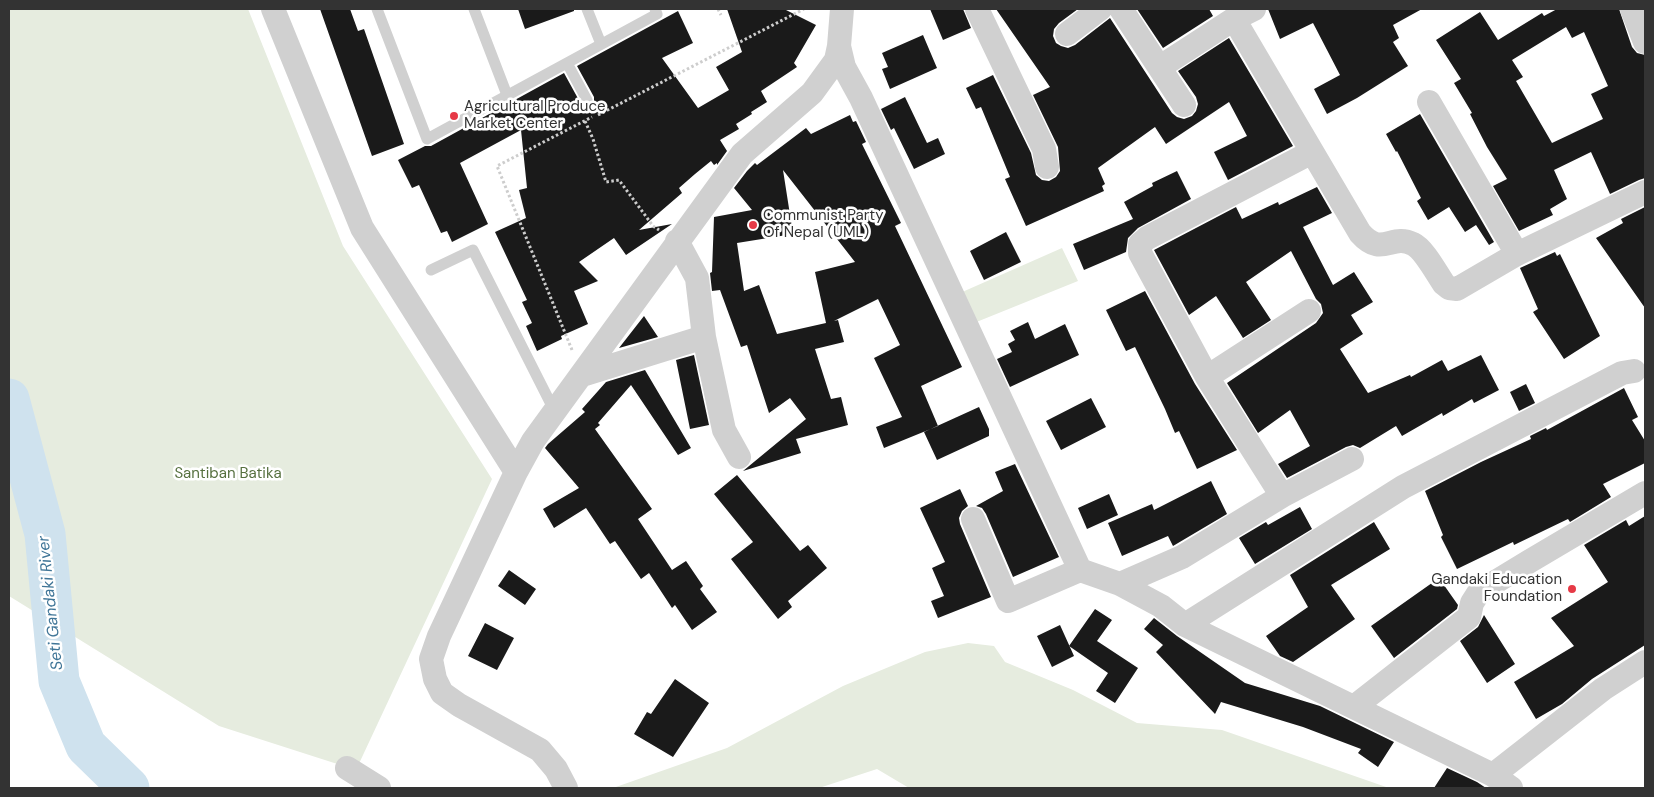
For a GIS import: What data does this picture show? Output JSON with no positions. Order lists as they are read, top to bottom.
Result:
{
  "water": ["Seti Gandaki River"],
  "parks": ["Santiban Batika"],
  "places": ["Agricultural Produce Market Center", "Communist Party Of Nepal (UML)", "Gandaki Education Foundation"]
}
